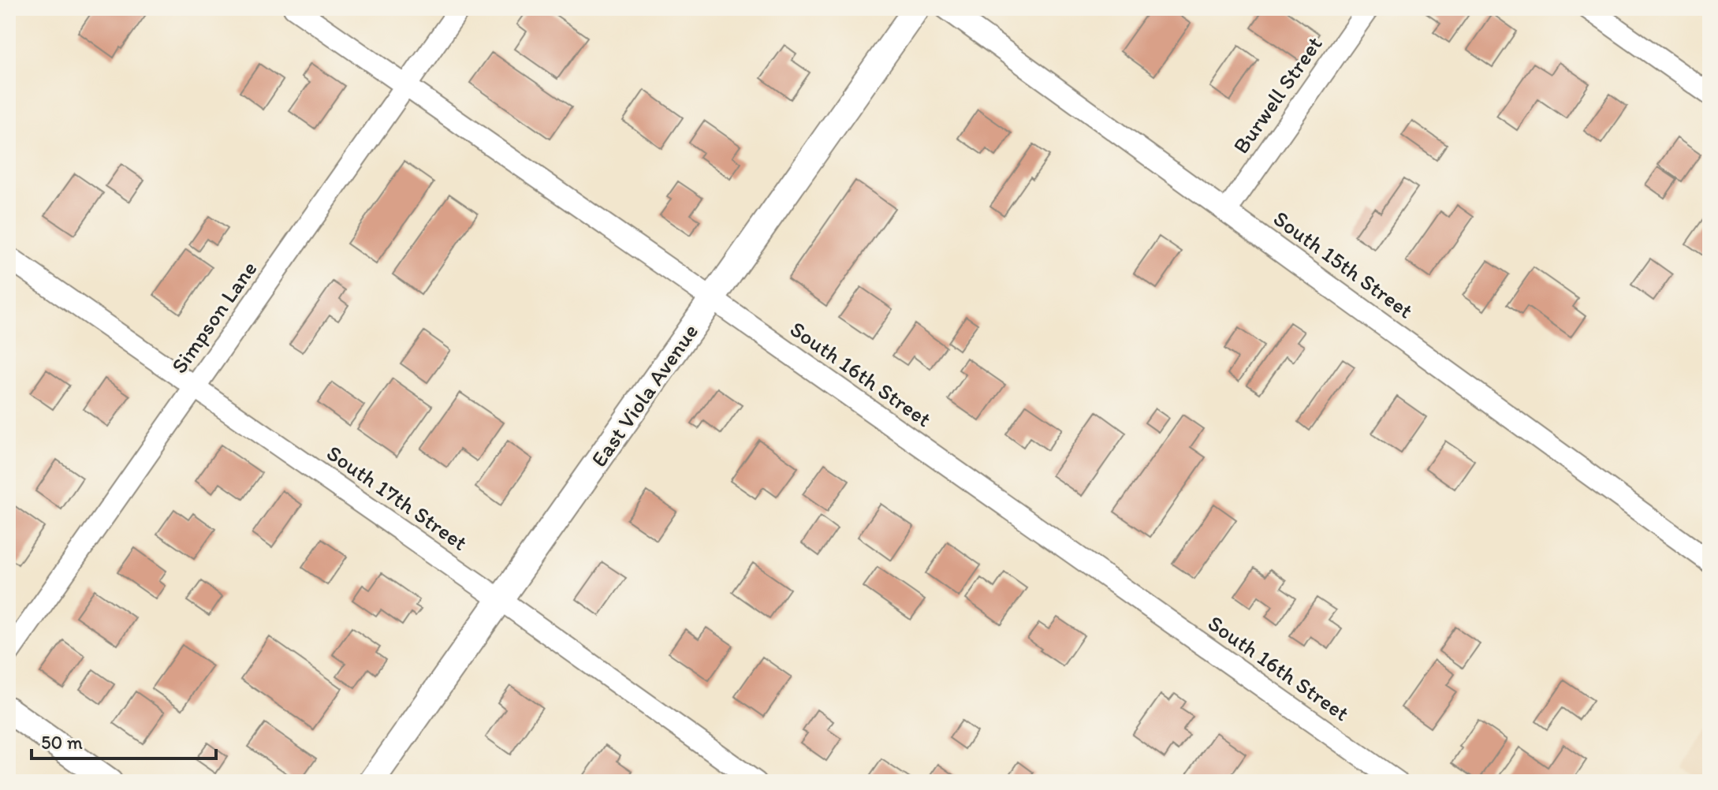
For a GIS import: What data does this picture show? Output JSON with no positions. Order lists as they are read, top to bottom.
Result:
{
  "streets": {
    "street": [
      "Burwell Street",
      "South 15th Street",
      "Simpson Lane",
      "South 16th Street",
      "East Viola Avenue",
      "South 17th Street"
    ]
  },
  "crossings": [
    ["Burwell Street", "South 15th Street"],
    ["Simpson Lane", "South 16th Street"],
    ["Simpson Lane", "South 17th Street"],
    ["South 16th Street", "East Viola Avenue"],
    ["East Viola Avenue", "South 17th Street"]
  ],
  "scale_bar": "50 m"
}
